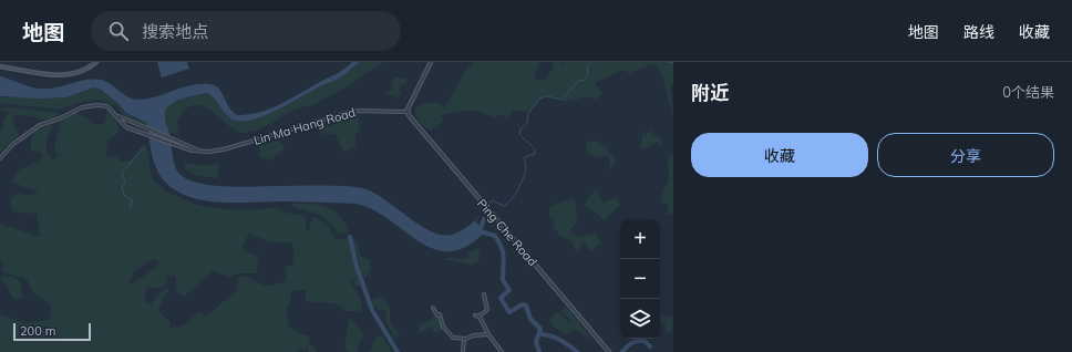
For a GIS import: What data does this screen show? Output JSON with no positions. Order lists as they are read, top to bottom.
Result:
{
  "streets": {
    "street": ["Lin Ma Hang Road", "Ping Che Road"]
  },
  "crossings": [
    ["Lin Ma Hang Road", "Ping Che Road"]
  ],
  "scale_bar": "200 m",
  "page": {
    "header": "地图",
    "search": "搜索地点",
    "nav": ["地图", "路线", "收藏"],
    "heading": ["附近", "0个结果"],
    "buttons": ["收藏", "分享"],
    "map_buttons": ["+", "−"],
    "scale": "200 m"
  }
}
